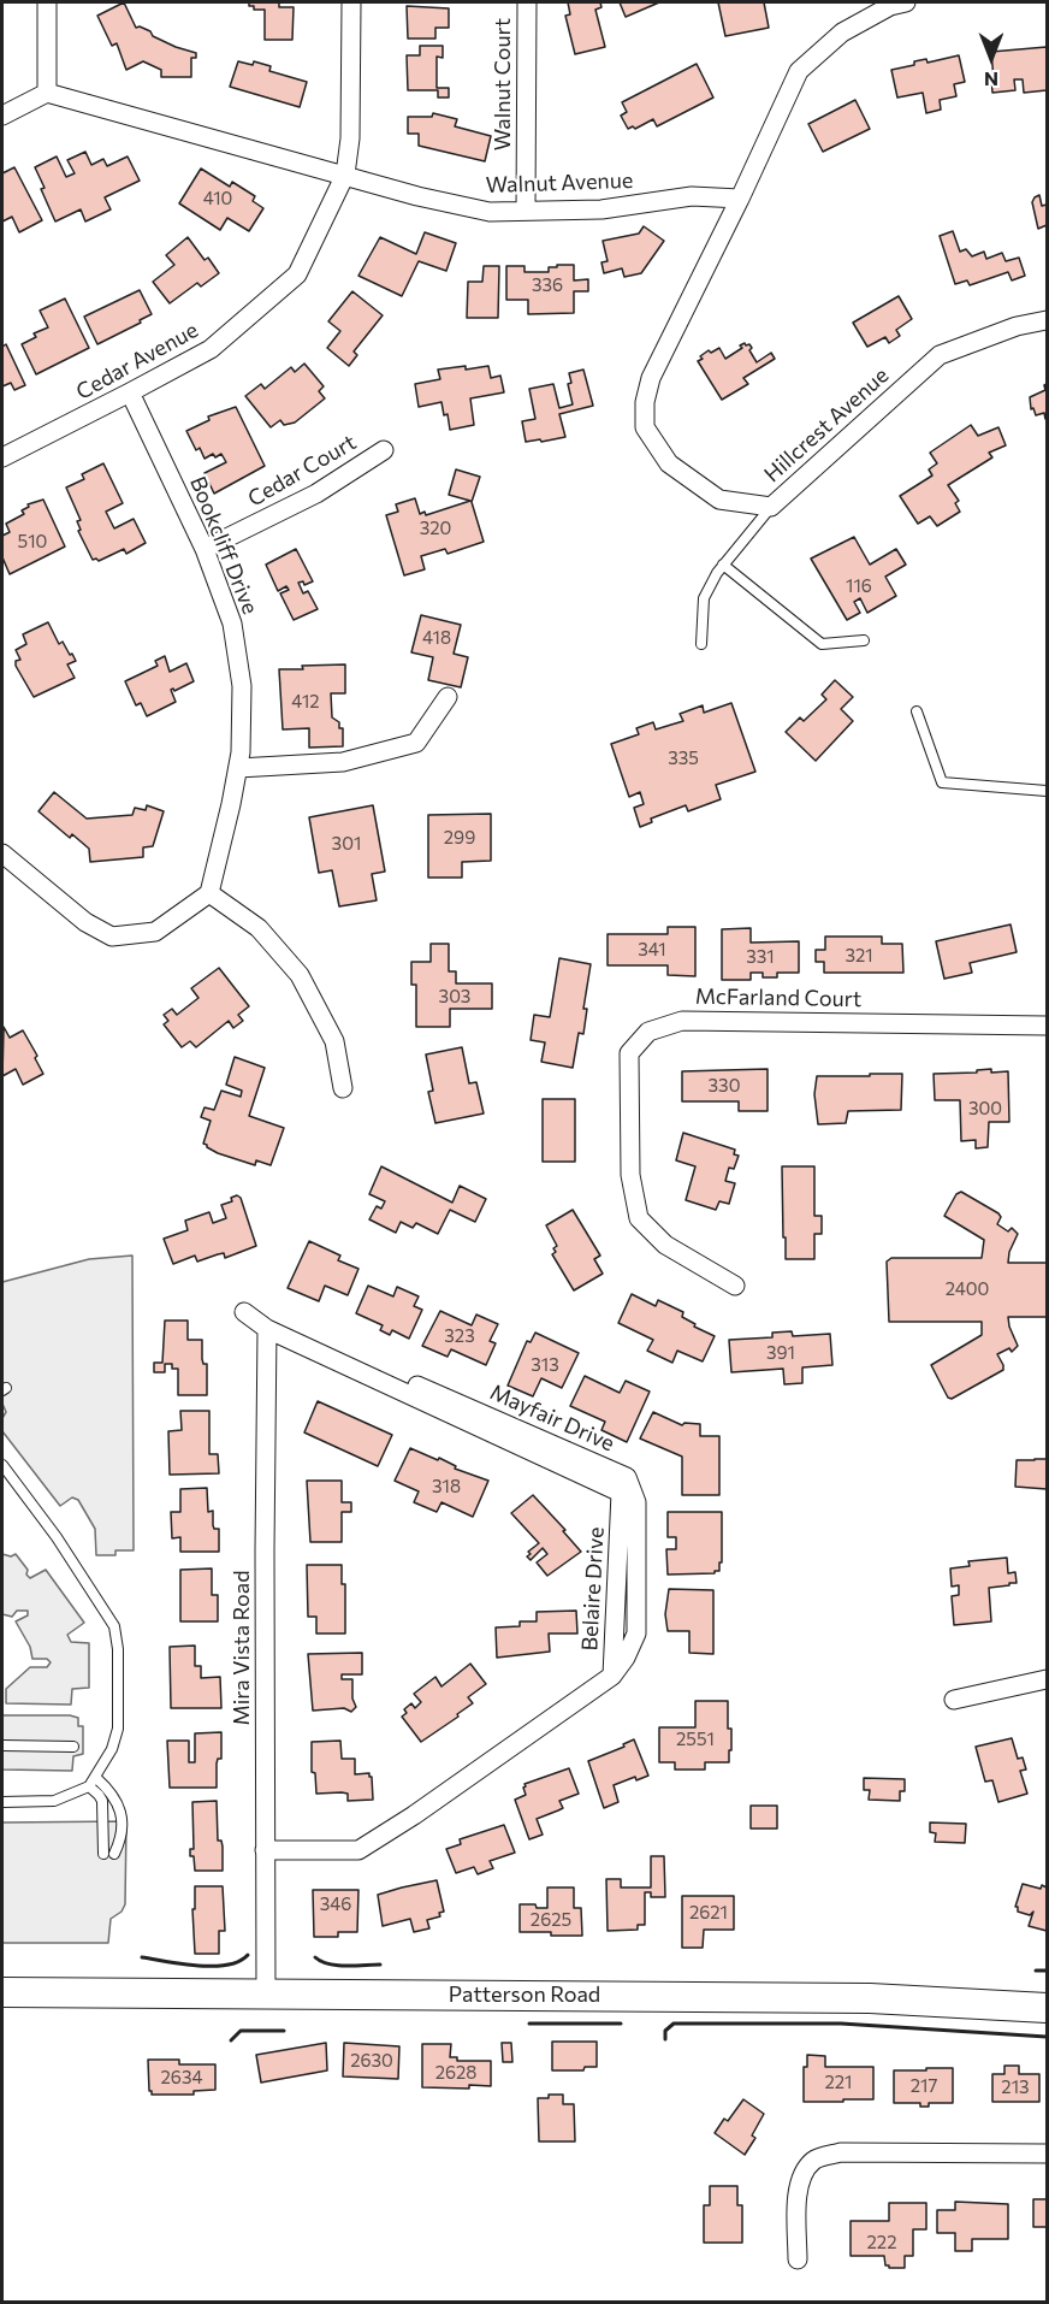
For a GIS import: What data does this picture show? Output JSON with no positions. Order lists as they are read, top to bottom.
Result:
{
  "streets": {
    "main road": ["Patterson Road"],
    "street": [
      "Walnut Court",
      "Walnut Avenue",
      "Cedar Avenue",
      "Hillcrest Avenue",
      "Cedar Court",
      "Bookcliff Drive",
      "McFarland Court",
      "Belaire Drive",
      "Mira Vista Road"
    ]
  },
  "crossings": [
    ["Walnut Court", "Walnut Avenue"],
    ["Walnut Avenue", "Cedar Avenue"],
    ["Walnut Avenue", "Hillcrest Avenue"],
    ["Cedar Avenue", "Bookcliff Drive"],
    ["Cedar Court", "Bookcliff Drive"],
    ["Belaire Drive", "Mira Vista Road"],
    ["Mira Vista Road", "Patterson Road"]
  ],
  "house_numbers": [
    "410",
    "336",
    "320",
    "510",
    "116",
    "418",
    "412",
    "335",
    "299",
    "301",
    "341",
    "321",
    "331",
    "303",
    "330",
    "300",
    "2400",
    "323",
    "391",
    "313",
    "318",
    "2551",
    "346",
    "2621",
    "2625",
    "2630",
    "2628",
    "2634",
    "221",
    "217",
    "213",
    "222"
  ],
  "north": "bottom"
}
